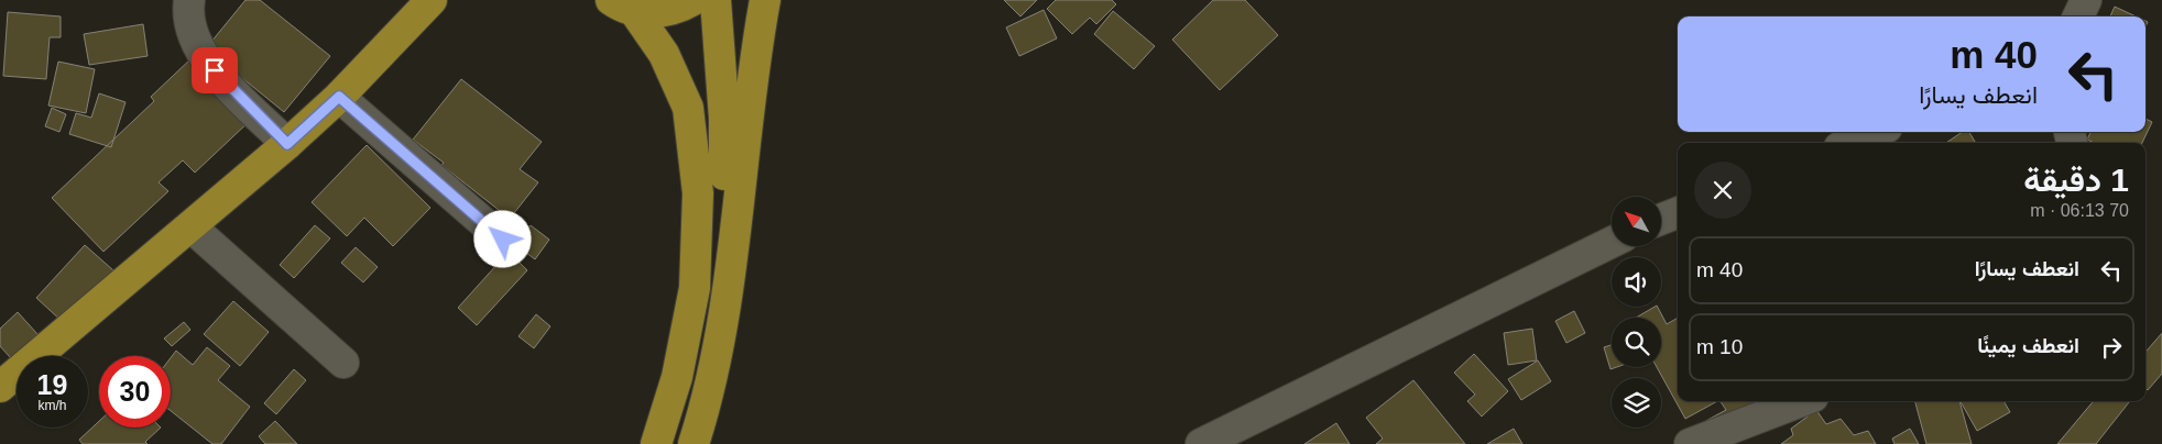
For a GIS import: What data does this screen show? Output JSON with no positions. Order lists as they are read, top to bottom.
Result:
{
  "north": "top left",
  "page": {
    "turn": ["40 m", "انعطف يسارًا"],
    "heading": ["1 دقيقة", "70 m · 06:13"],
    "list": [
      {
        "name": "انعطف يسارًا",
        "value": "40 m"
      },
      {
        "name": "انعطف يمينًا",
        "value": "10 m"
      }
    ],
    "speed": "19 km/h",
    "limit": "30"
  }
}
